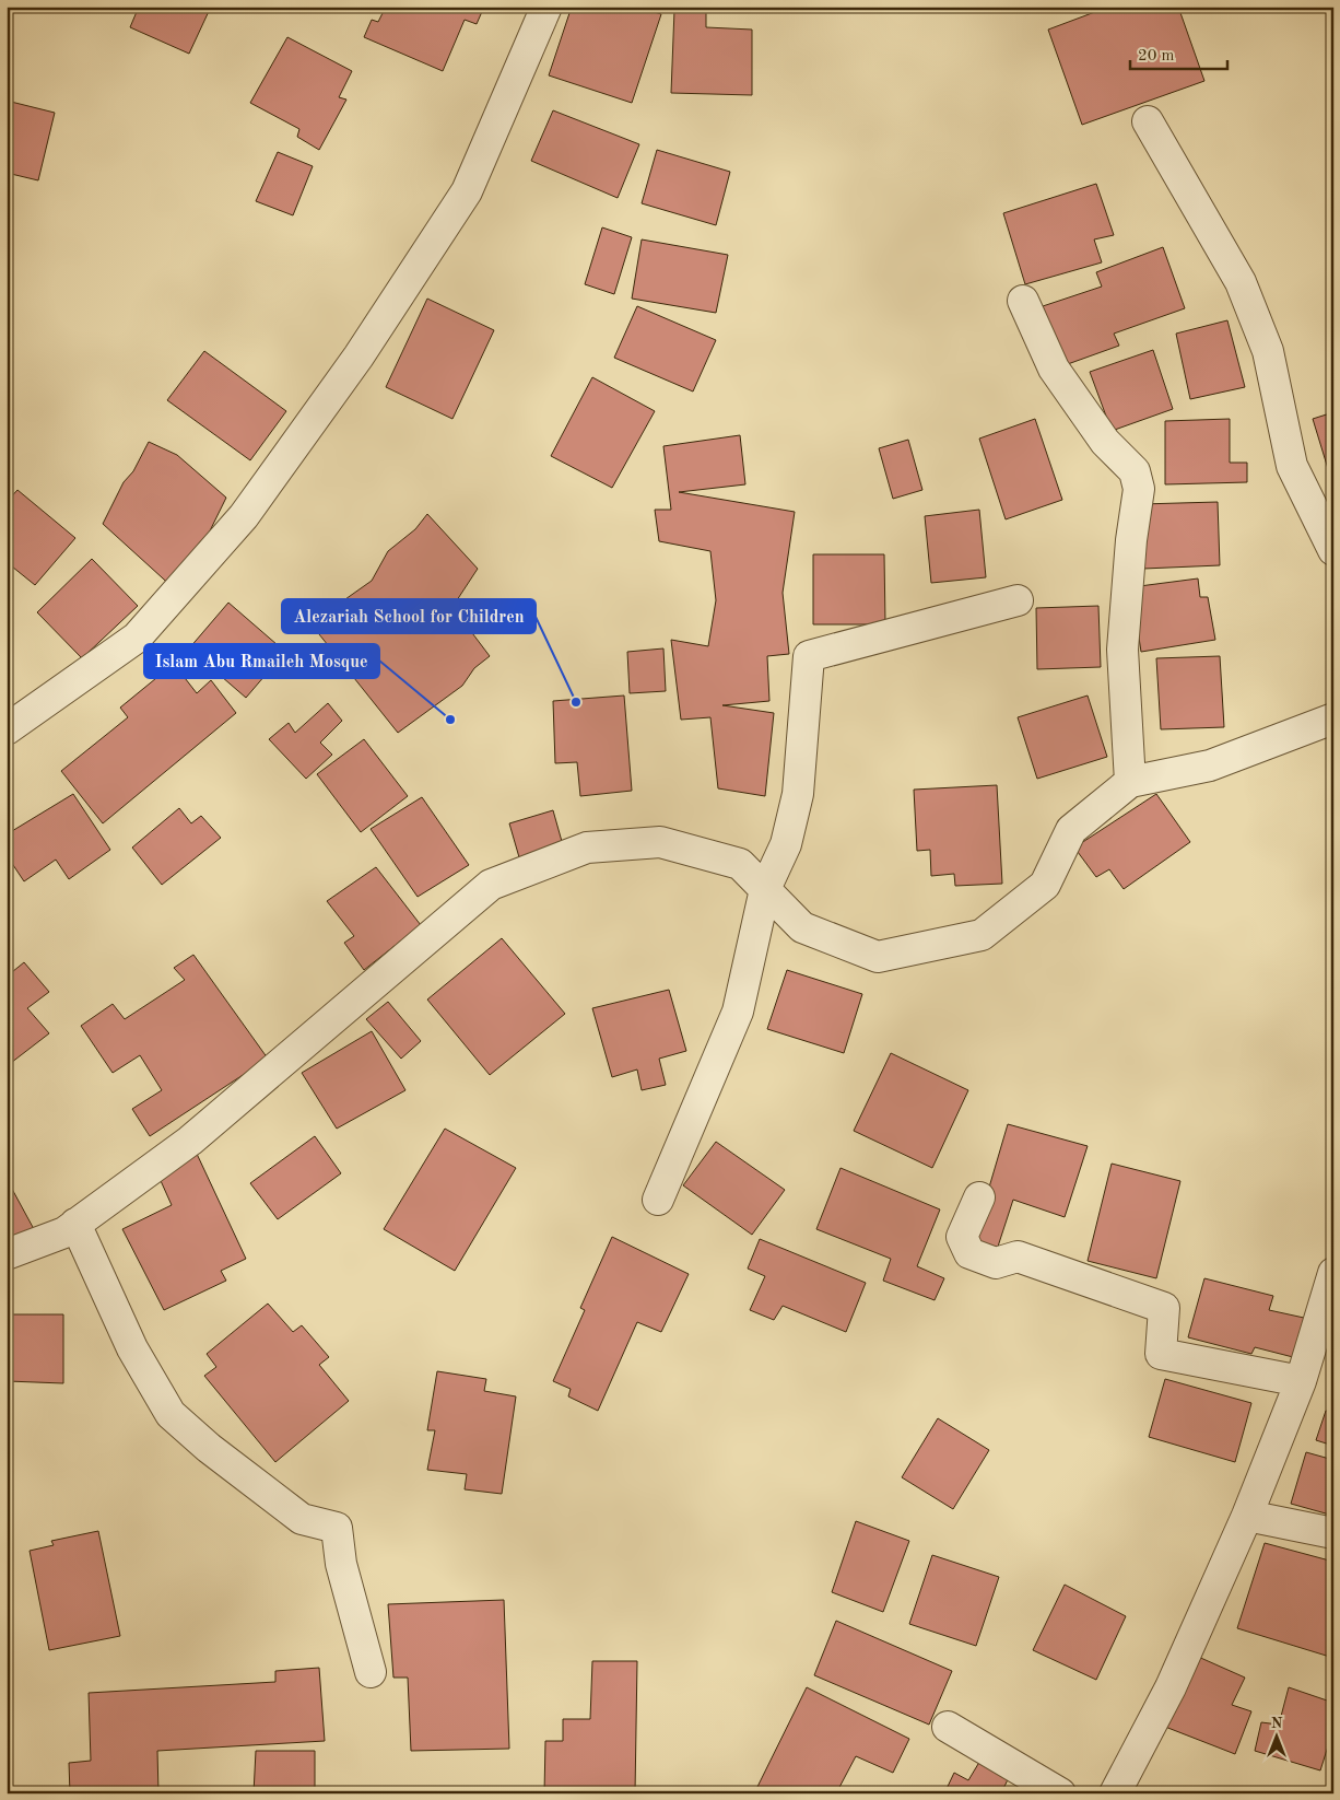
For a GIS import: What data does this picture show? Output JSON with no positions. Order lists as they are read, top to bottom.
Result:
{
  "places": ["Alezariah School for Children", "Islam Abu Rmaileh Mosque"],
  "scale_bar": "20 m",
  "north": "top"
}
